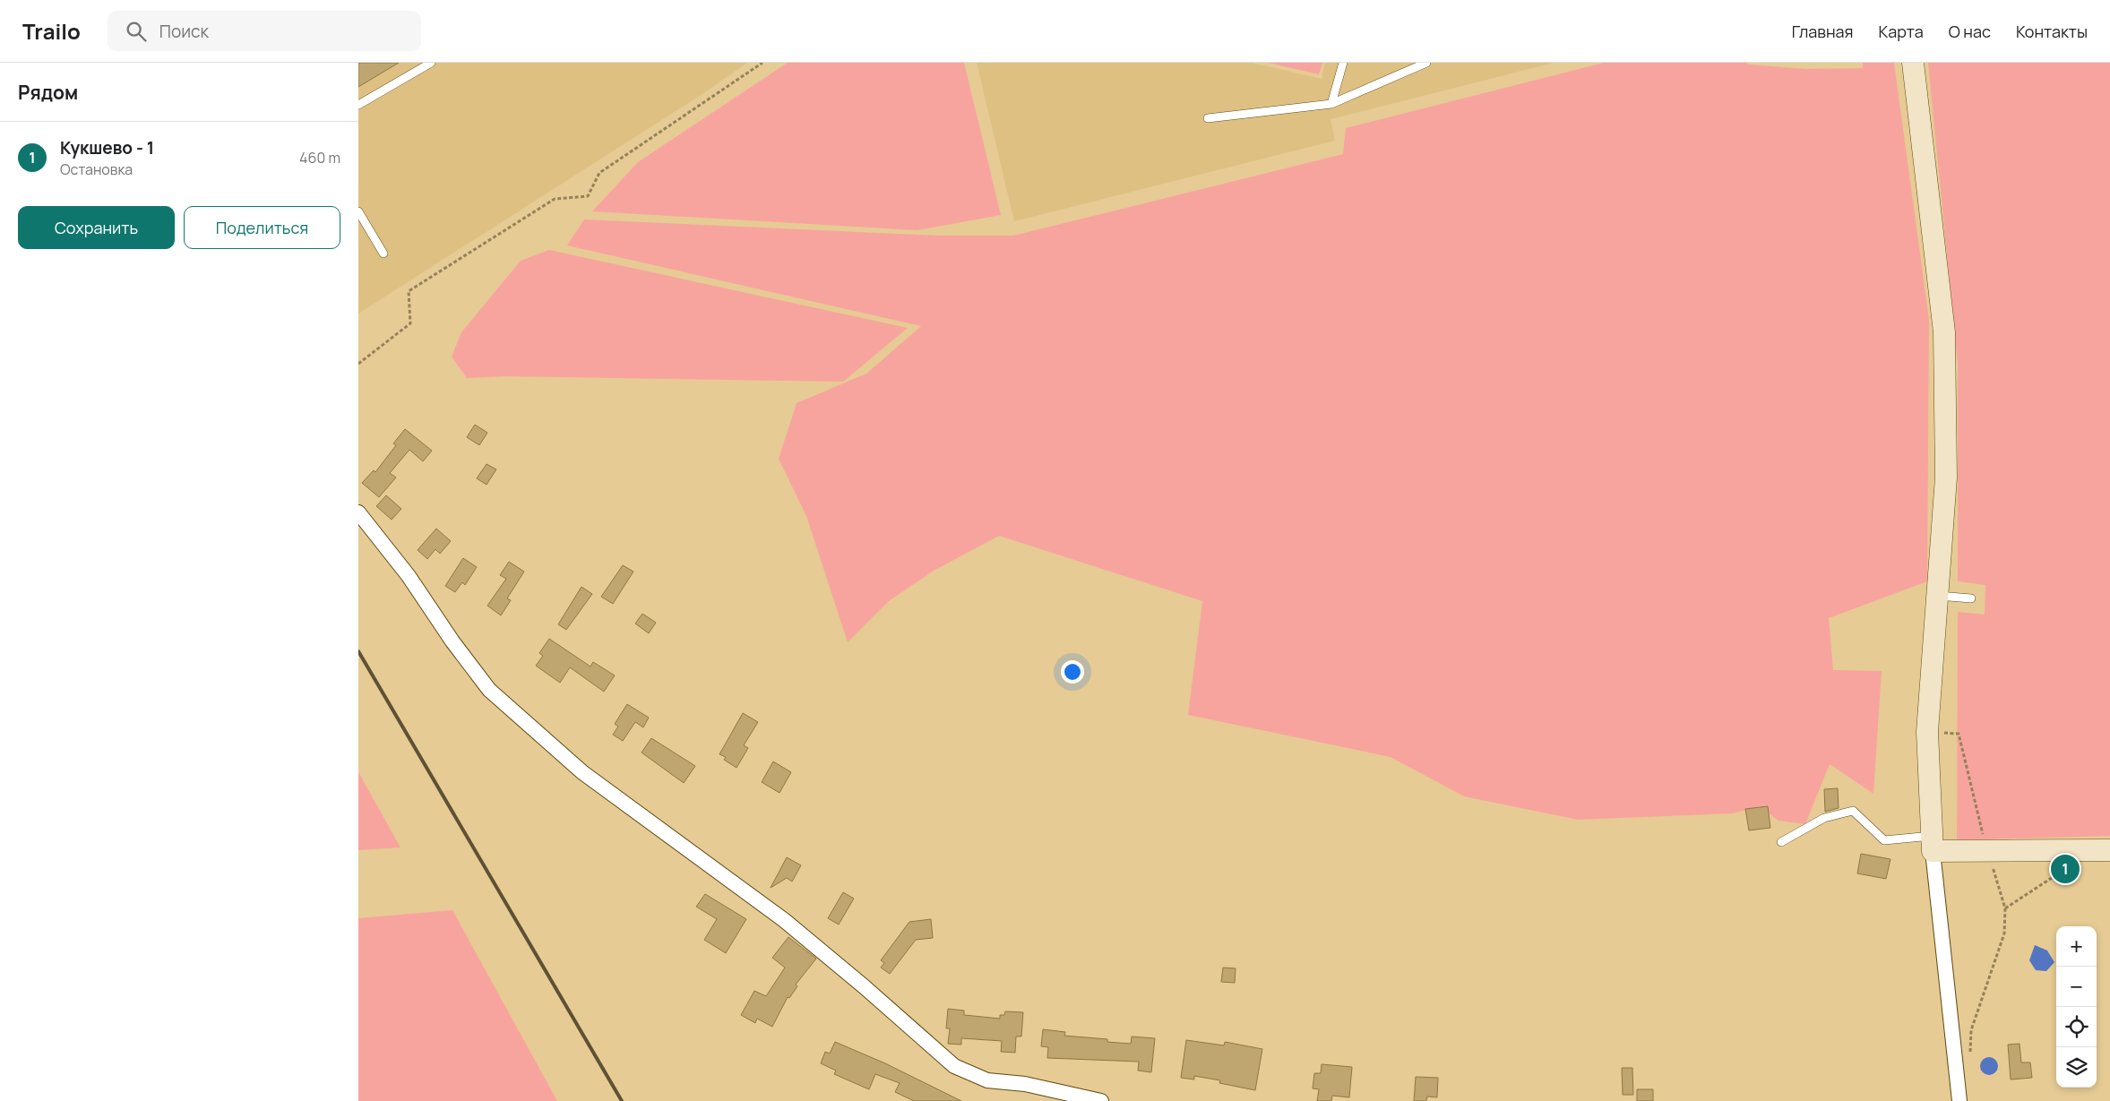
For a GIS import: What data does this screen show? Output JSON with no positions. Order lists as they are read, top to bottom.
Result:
{
  "page": {
    "header": "Trailo",
    "search": "Поиск",
    "nav": [
      "Главная",
      "Карта",
      "О нас",
      "Контакты"
    ],
    "heading": "Рядом",
    "list": [
      {
        "mark": "1",
        "name": "Кукшево - 1",
        "note": "Остановка",
        "value": "460 m"
      }
    ],
    "buttons": ["Сохранить", "Поделиться"],
    "pins": "1",
    "map_buttons": ["+", "−"]
  }
}
